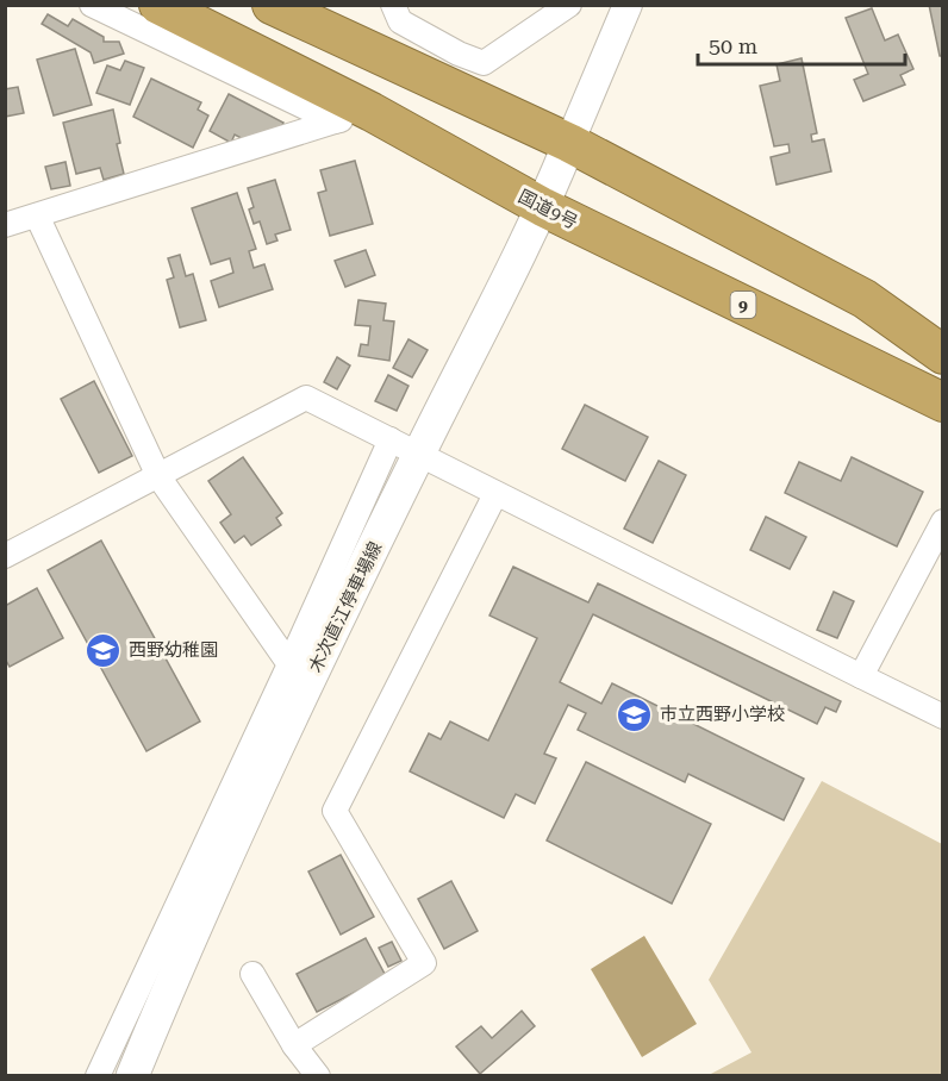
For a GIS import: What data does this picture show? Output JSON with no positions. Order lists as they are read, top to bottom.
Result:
{
  "streets": {
    "highway": ["国道9号", "9"],
    "main road": ["木次直江停車場線"]
  },
  "crossings": [
    ["国道9号", "木次直江停車場線"]
  ],
  "places": {
    "school or university": ["西野幼稚園", "市立西野小学校"]
  },
  "scale_bar": "50 m"
}
